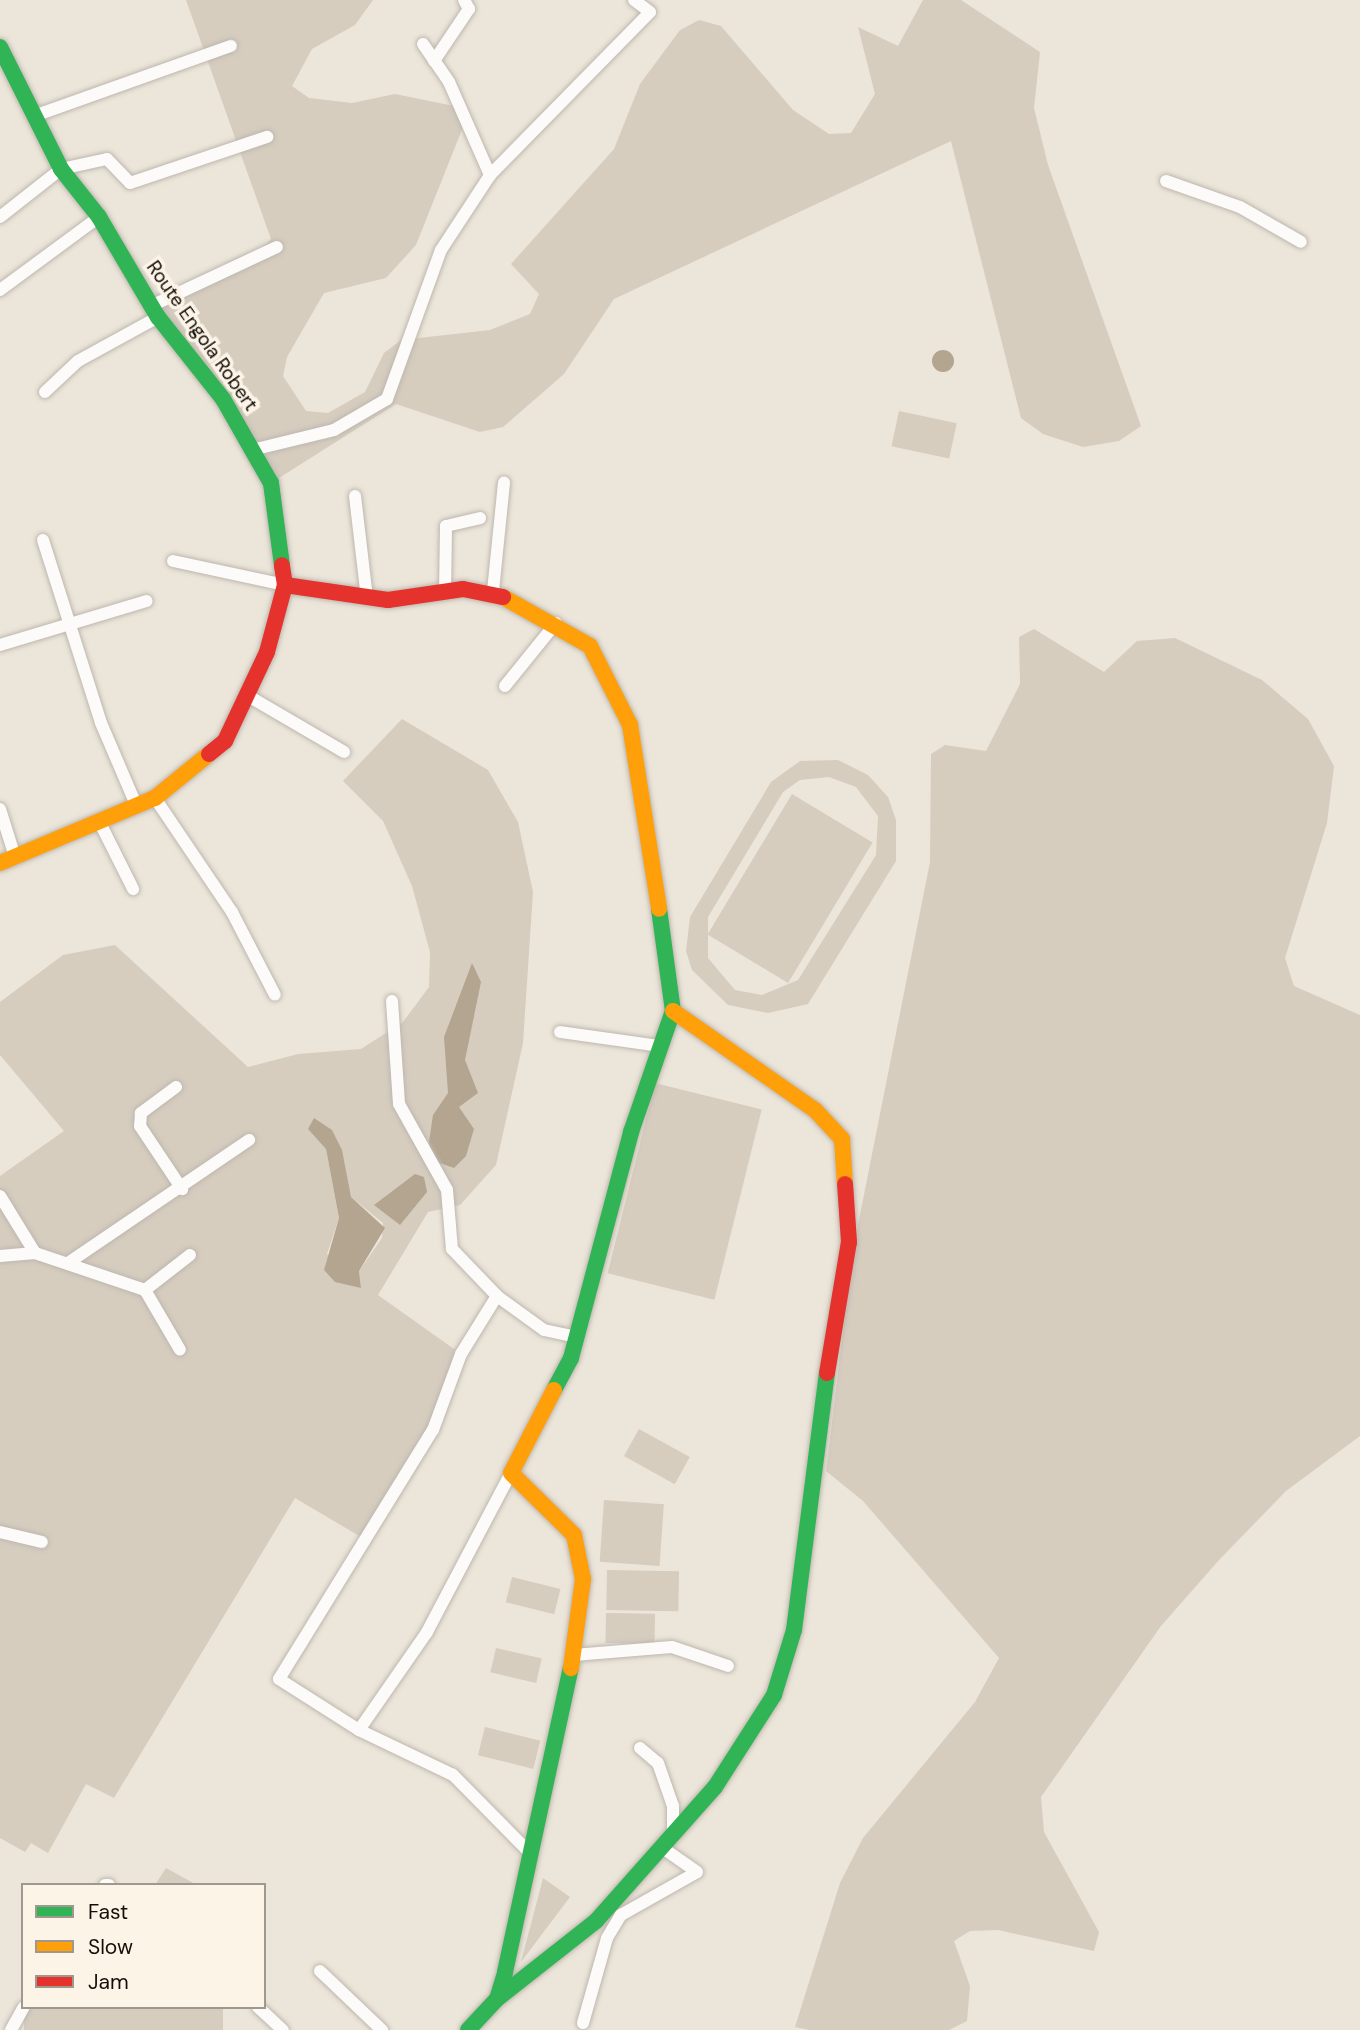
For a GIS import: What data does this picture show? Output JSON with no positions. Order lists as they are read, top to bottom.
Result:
{
  "streets": {
    "street": ["Route Engola Robert"]
  },
  "legend": ["Fast", "Slow", "Jam"]
}
